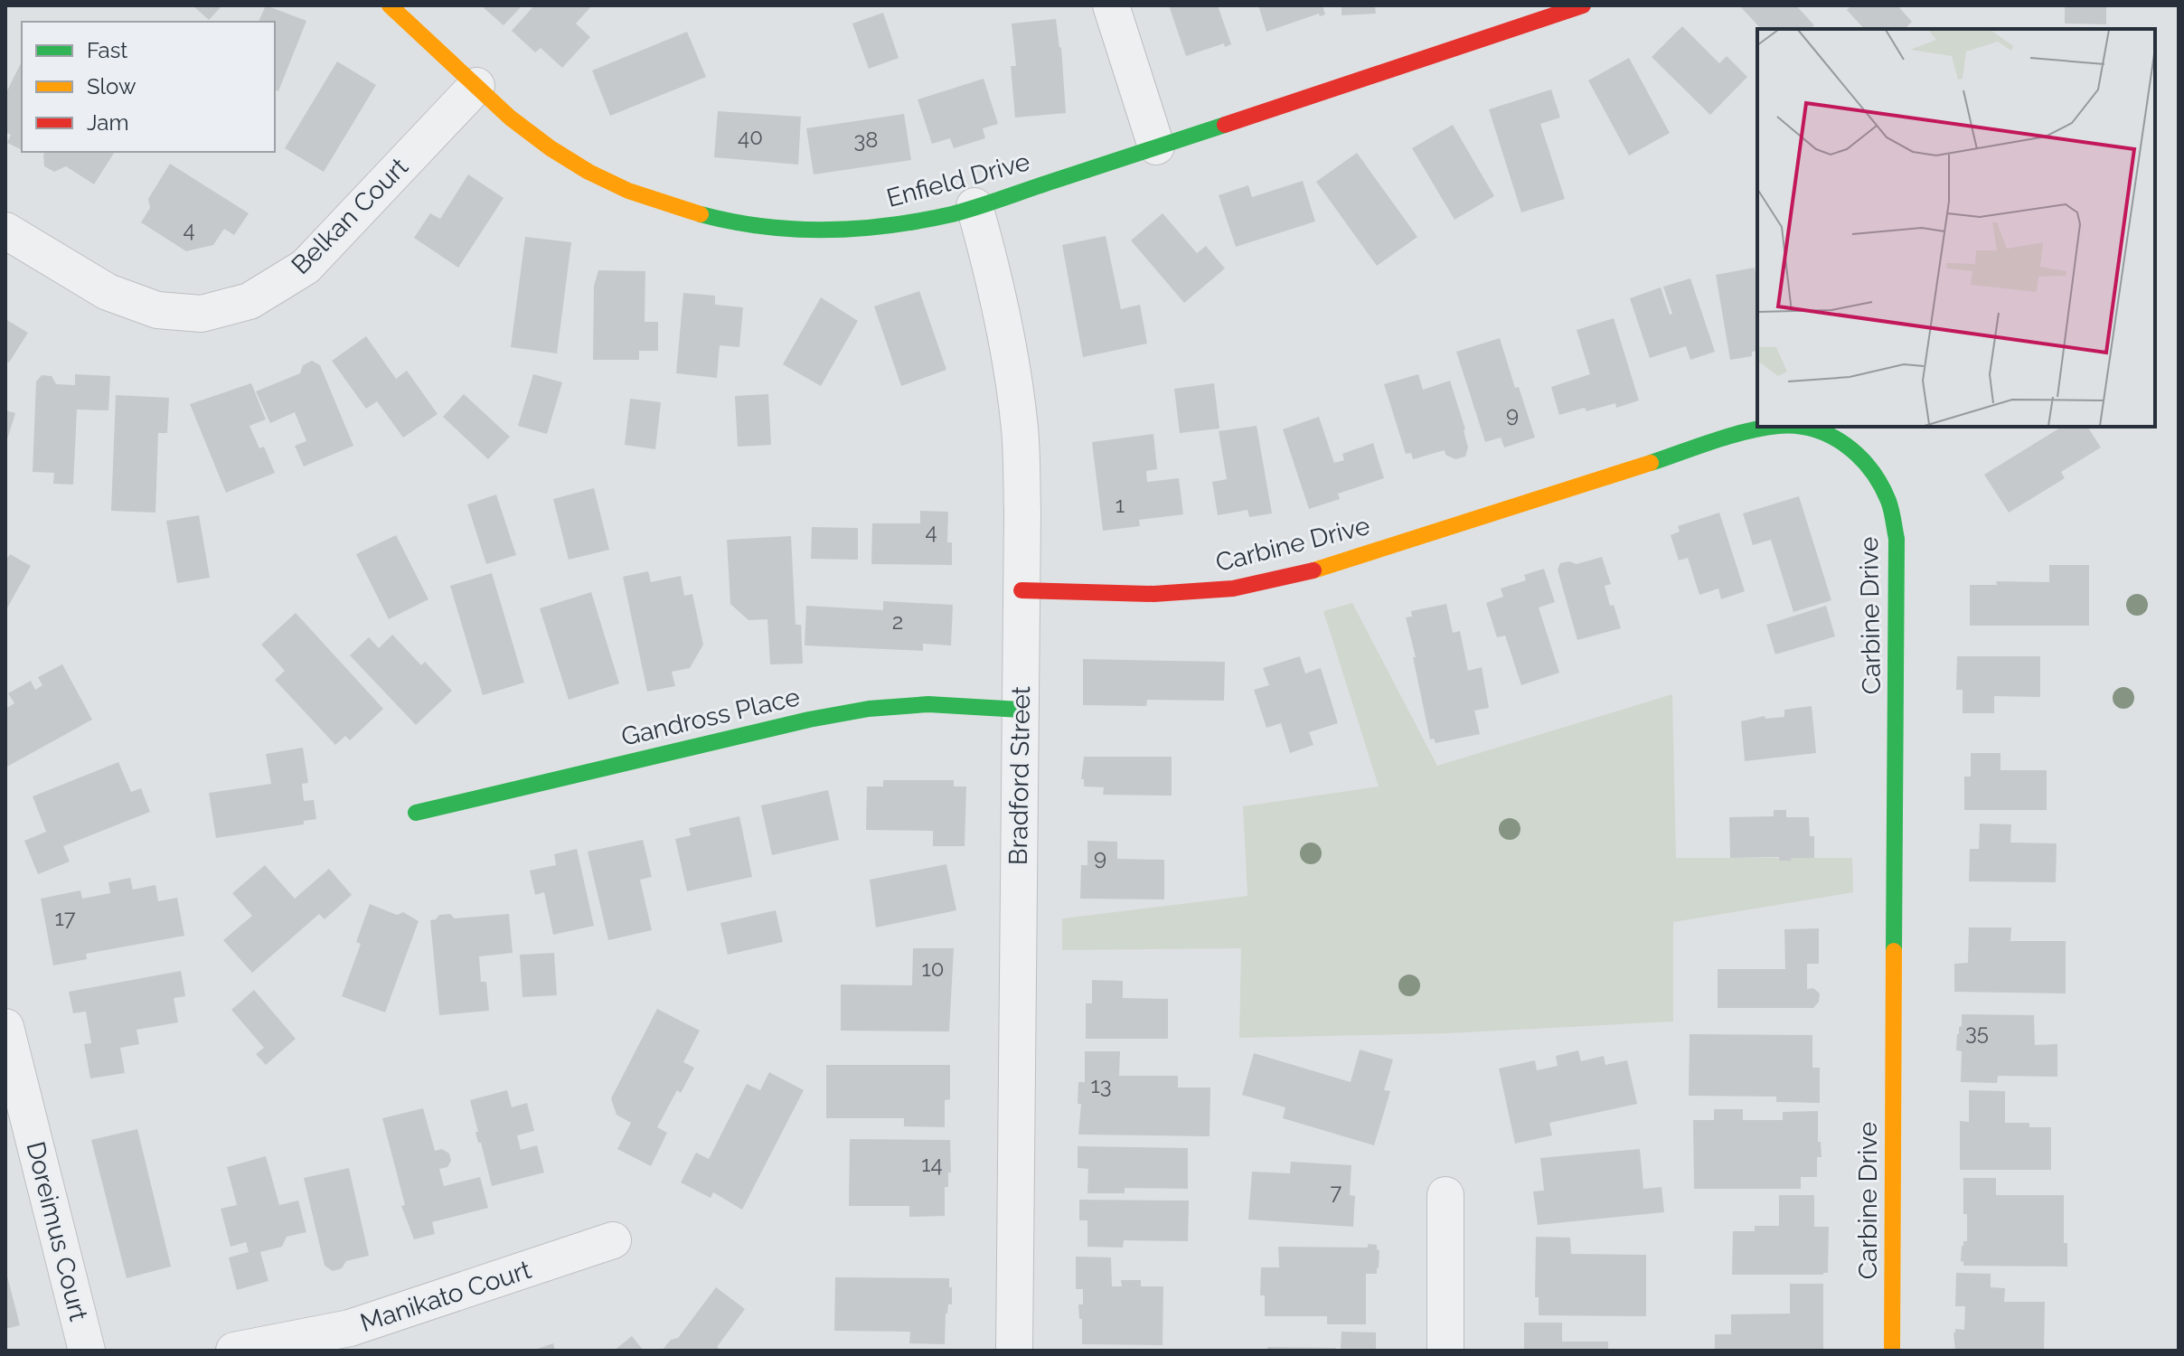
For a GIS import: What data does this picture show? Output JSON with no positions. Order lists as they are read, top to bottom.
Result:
{
  "streets": {
    "street": [
      "Enfield Drive",
      "Belkan Court",
      "Carbine Drive",
      "Gandross Place",
      "Bradford Street",
      "Doreimus Court",
      "Manikato Court"
    ]
  },
  "crossings": [
    ["Enfield Drive", "Belkan Court"],
    ["Enfield Drive", "Bradford Street"],
    ["Carbine Drive", "Bradford Street"],
    ["Gandross Place", "Bradford Street"]
  ],
  "house_numbers": [
    "40",
    "38",
    "4",
    "9",
    "1",
    "4",
    "2",
    "9",
    "17",
    "10",
    "35",
    "13",
    "14",
    "7"
  ],
  "legend": ["Fast", "Slow", "Jam"]
}
